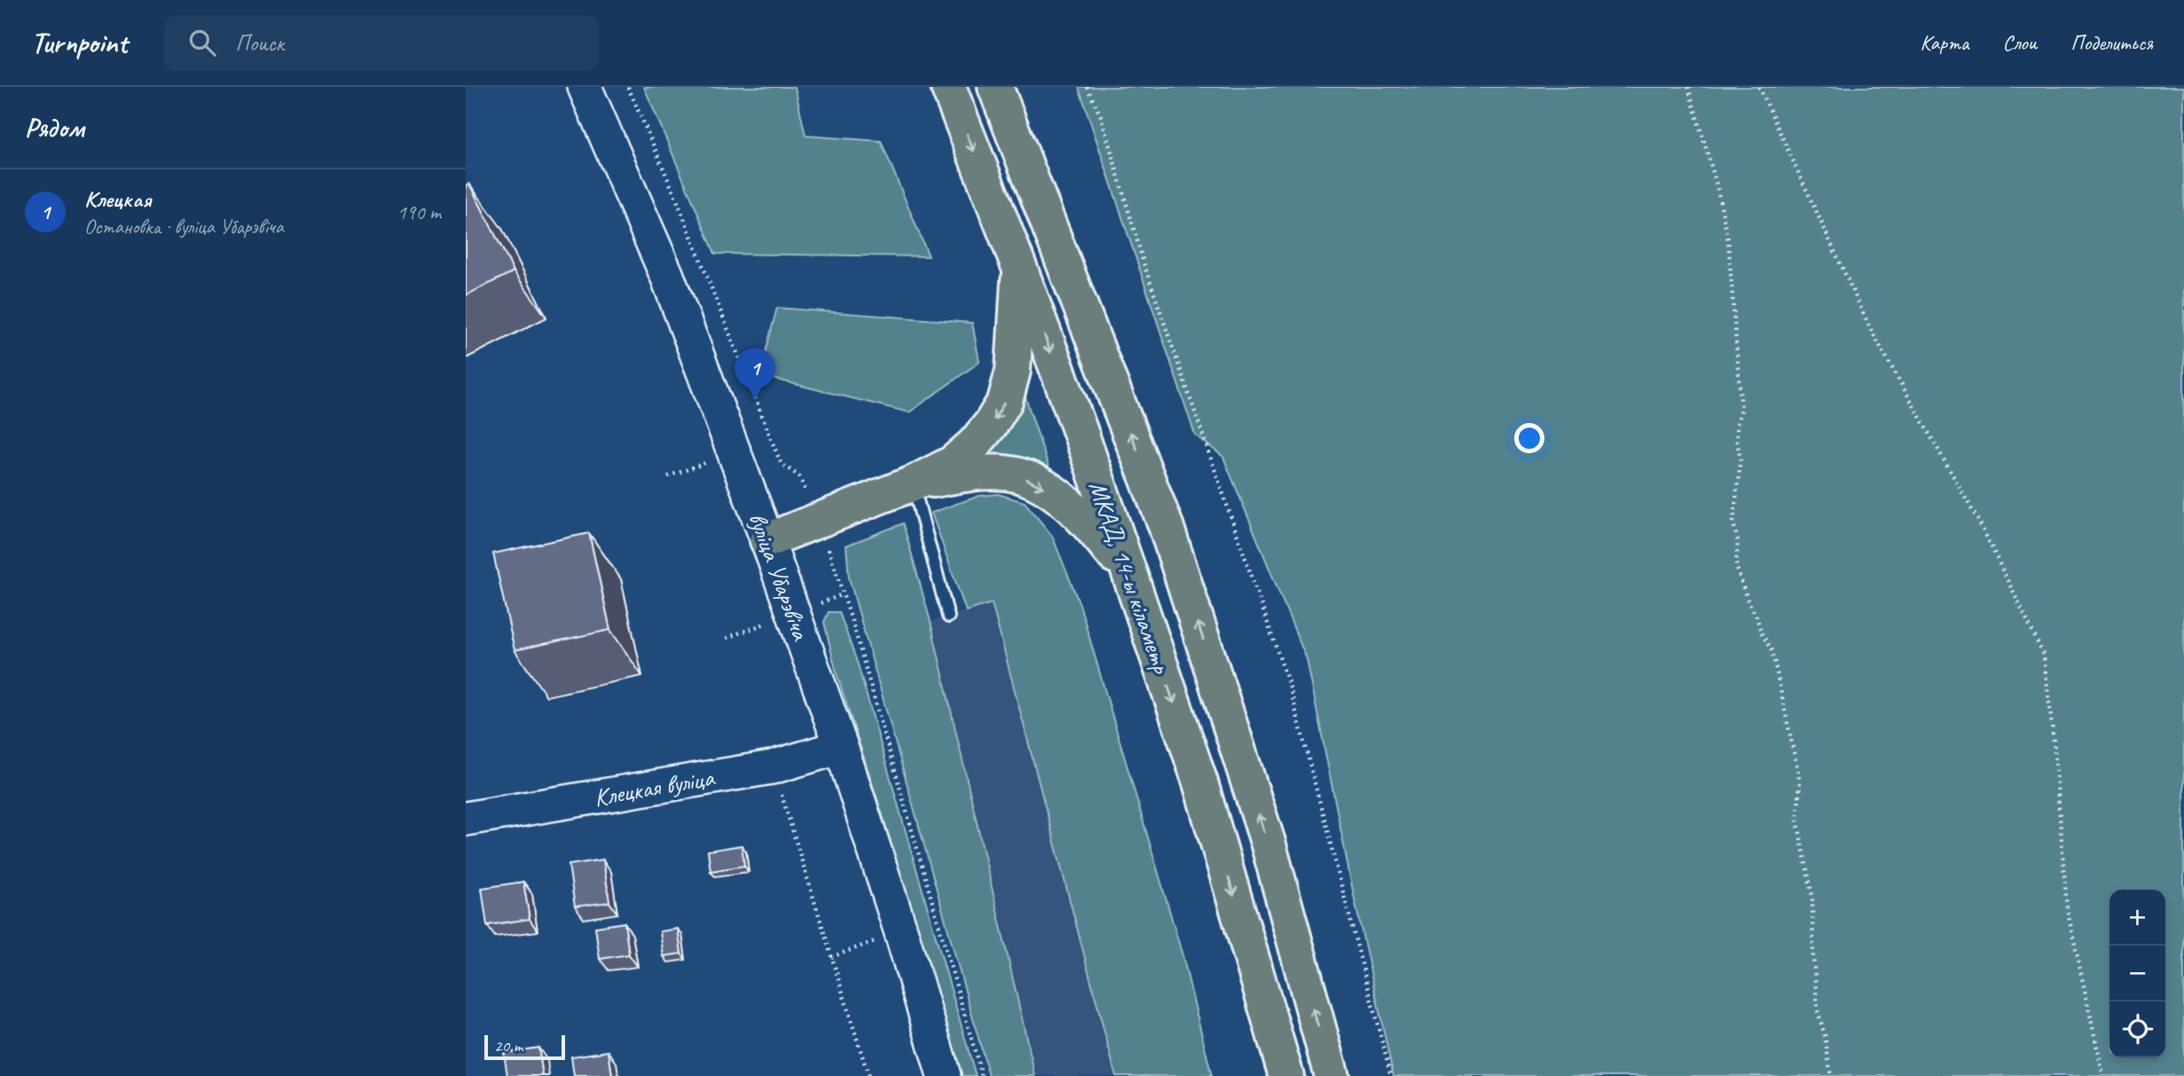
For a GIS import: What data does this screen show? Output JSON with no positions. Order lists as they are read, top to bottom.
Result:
{
  "streets": {
    "highway": ["МКАД, 14-ы кіламетр"],
    "main road": ["вуліца Убарэвіча", "Клецкая вуліца"]
  },
  "crossings": [
    ["вуліца Убарэвіча", "Клецкая вуліца"]
  ],
  "scale_bar": "20 m",
  "page": {
    "header": "Turnpoint",
    "search": "Поиск",
    "nav": ["Карта", "Слои", "Поделиться"],
    "heading": "Рядом",
    "list": [
      {
        "mark": "1",
        "name": "Клецкая",
        "note": "Остановка · вуліца Убарэвіча",
        "value": "190 m"
      }
    ],
    "pins": "1",
    "map_buttons": ["+", "−"],
    "scale": "20 m"
  }
}
